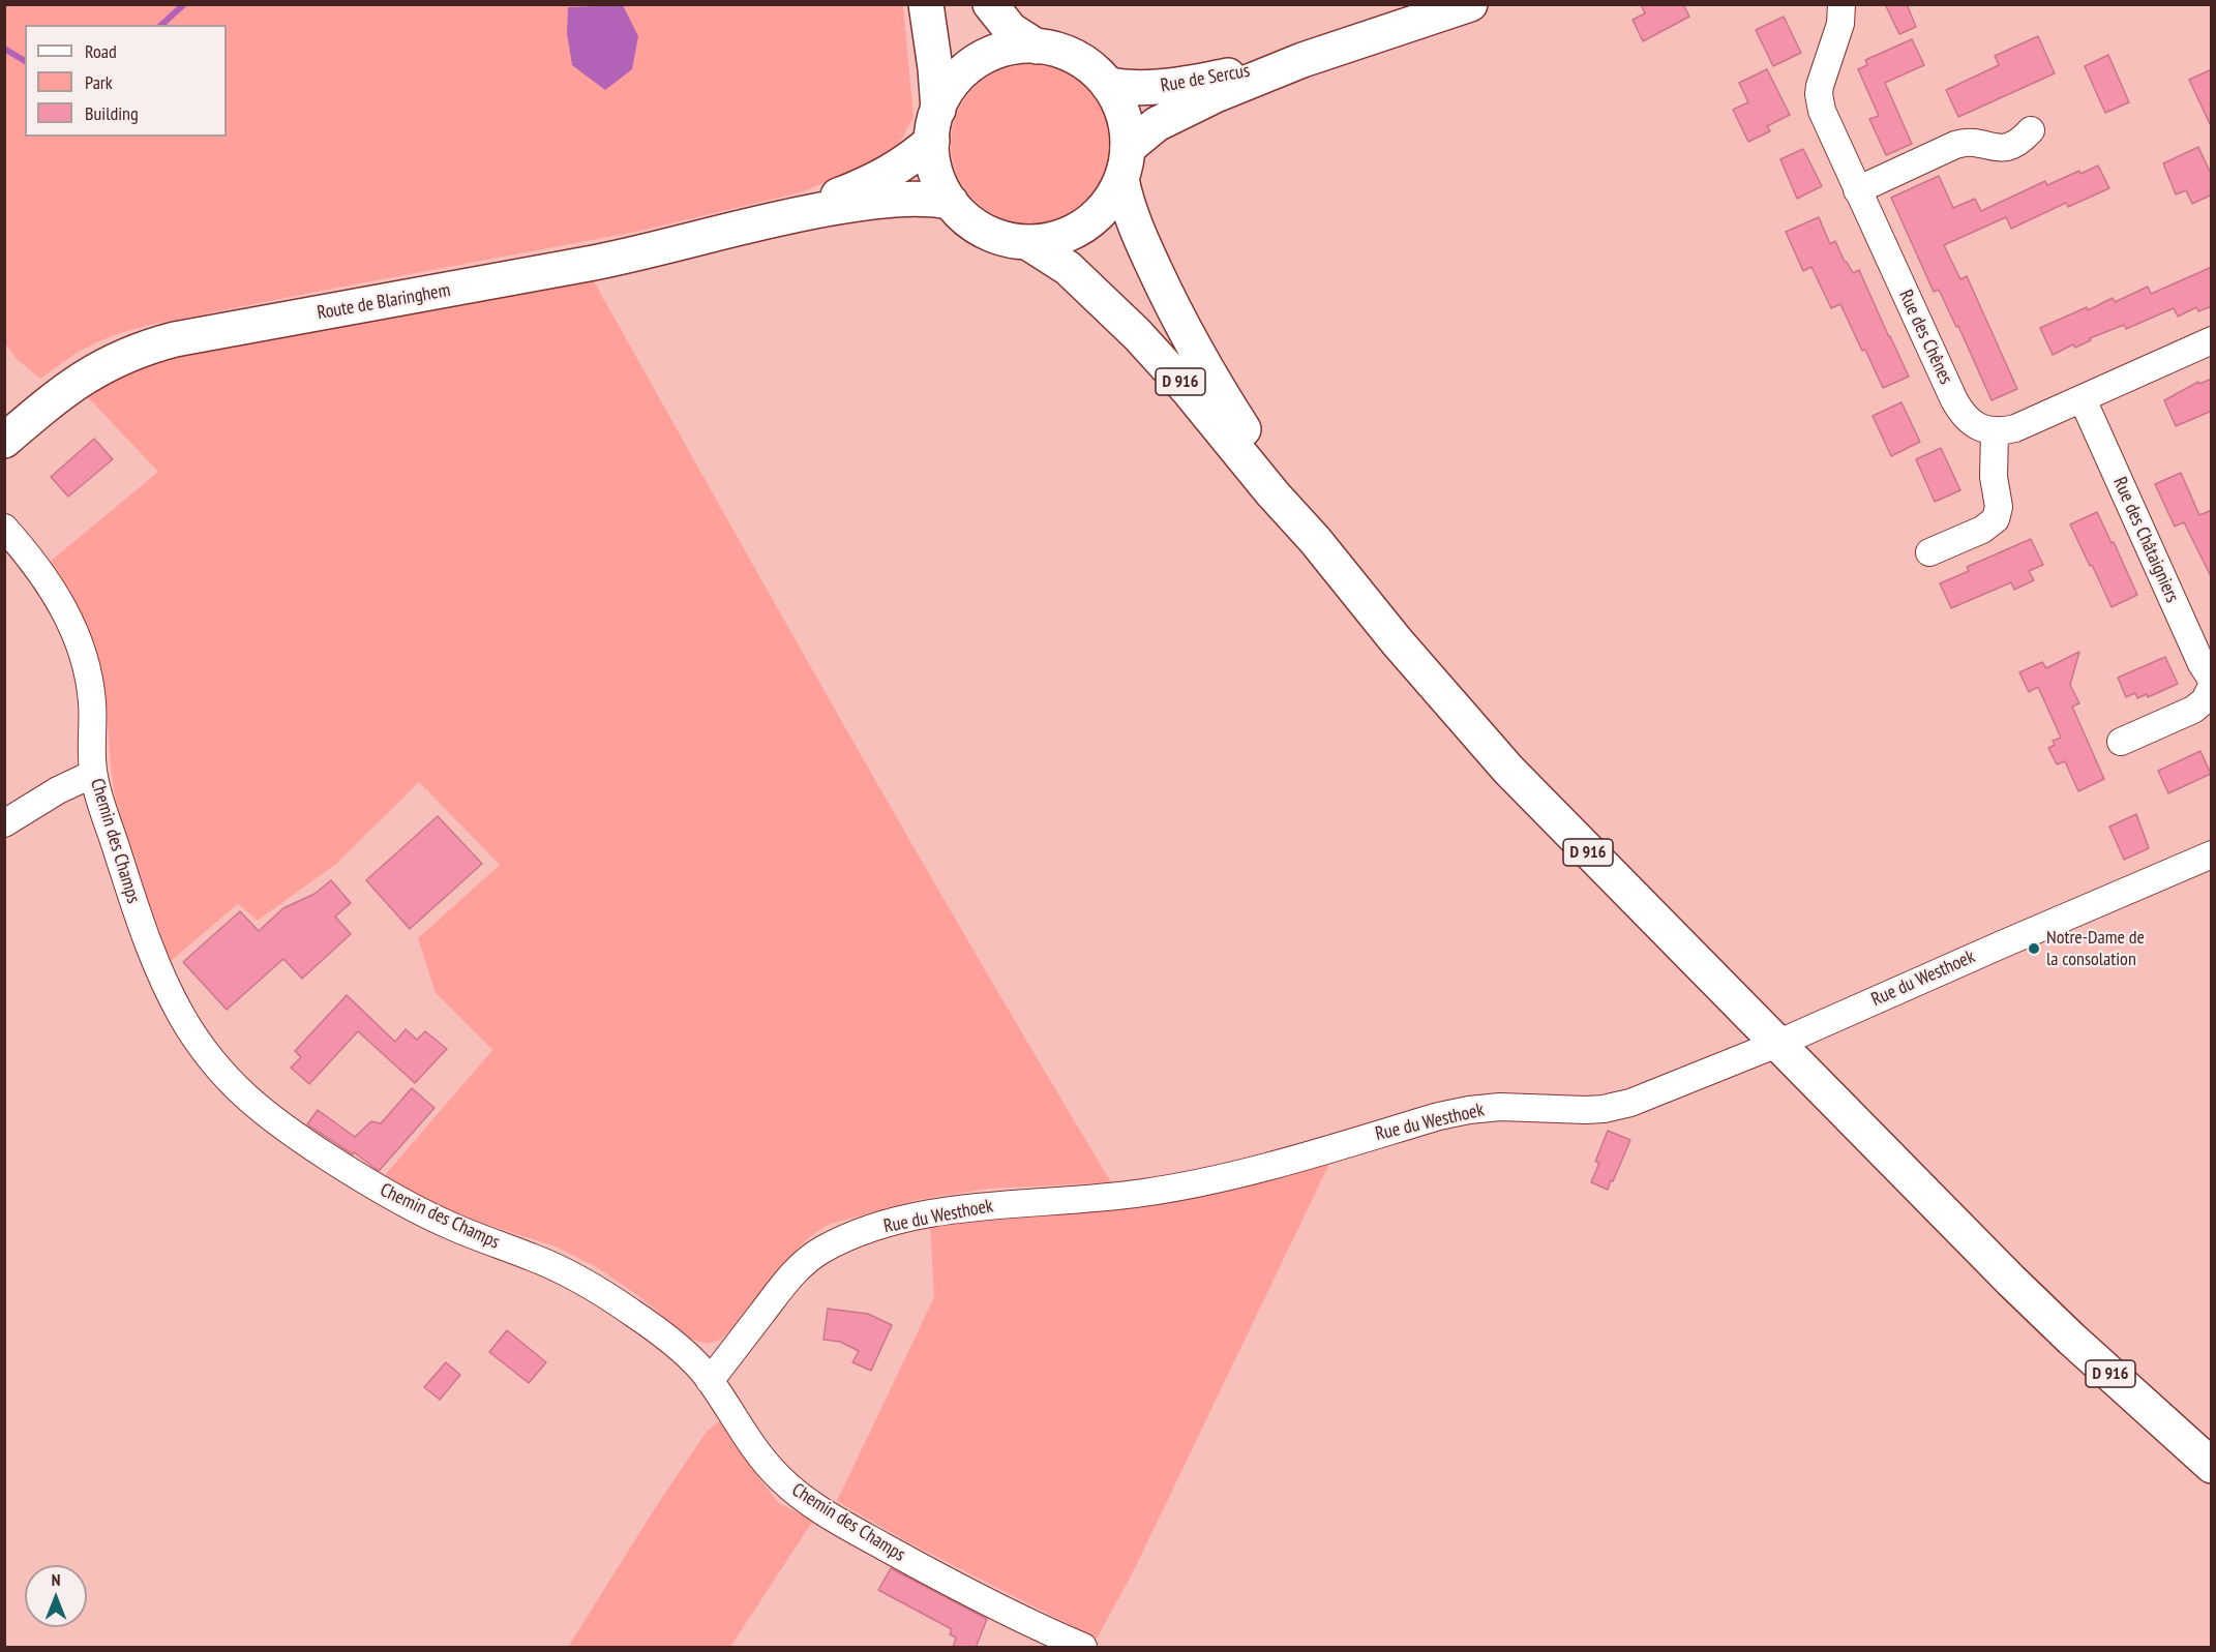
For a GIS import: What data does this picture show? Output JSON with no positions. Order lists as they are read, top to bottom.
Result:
{
  "streets": {
    "main road": ["Rue de Sercus", "Route de Blaringhem", "D 916"],
    "street": [
      "Rue des Chênes",
      "Rue des Châtaigniers",
      "Chemin des Champs",
      "Rue du Westhoek"
    ]
  },
  "crossings": [
    ["Rue de Sercus", "Route de Blaringhem"],
    ["Rue de Sercus", "D 916"],
    ["Route de Blaringhem", "D 916"],
    ["D 916", "Rue du Westhoek"],
    ["Chemin des Champs", "Rue du Westhoek"]
  ],
  "places": ["Notre-Dame de la consolation"],
  "legend": ["Road", "Park", "Building"],
  "north": "top"
}
